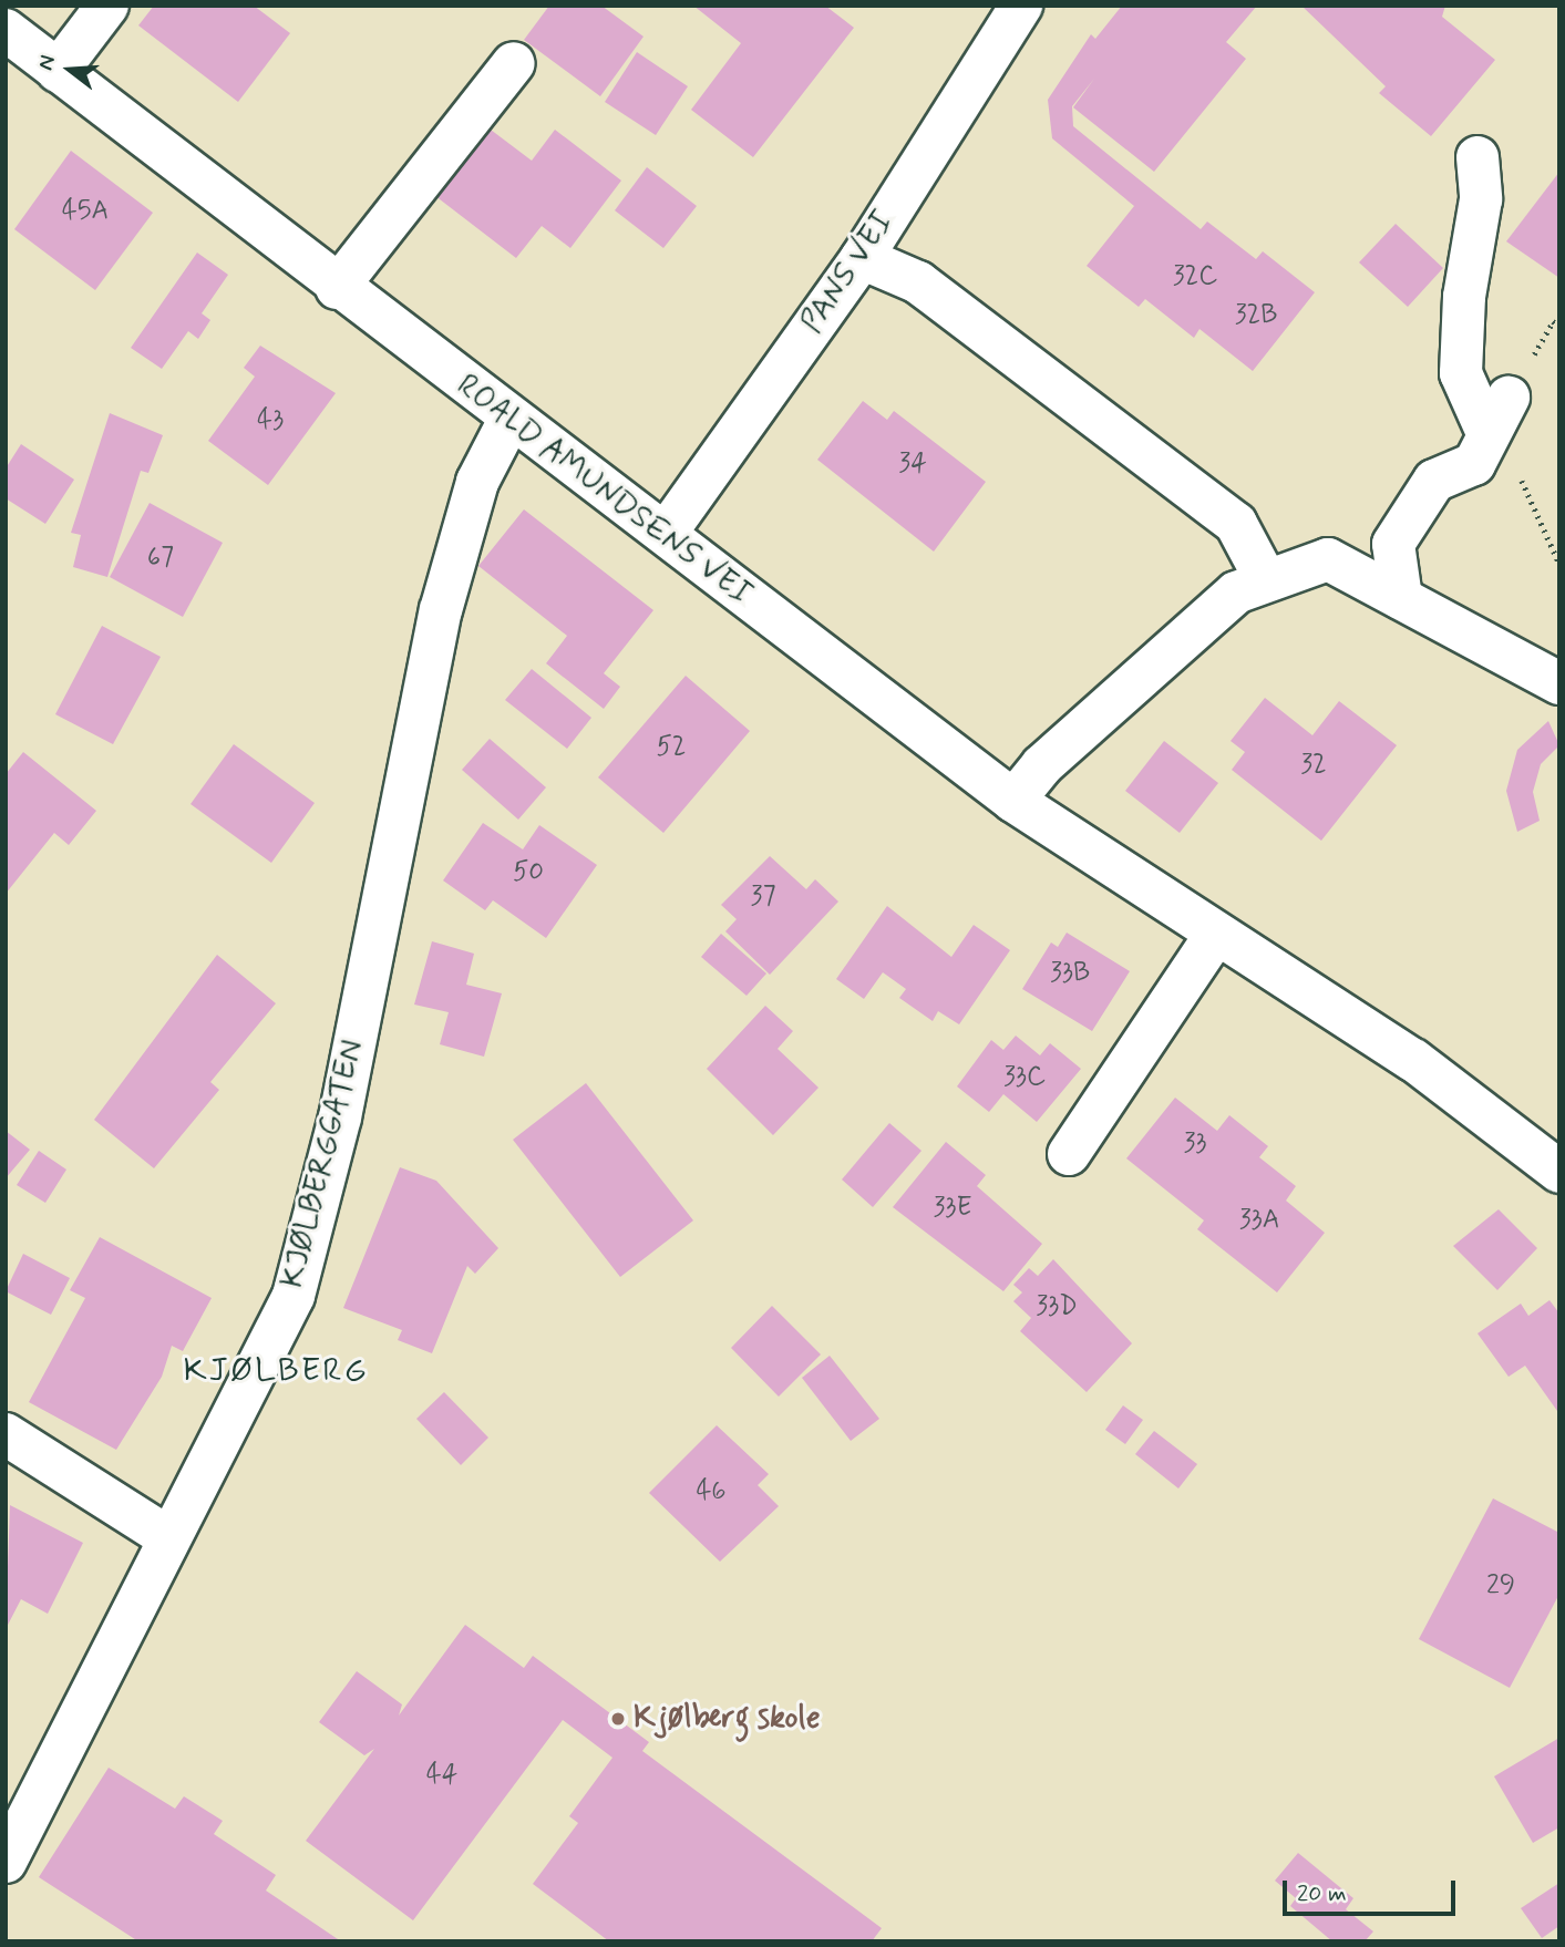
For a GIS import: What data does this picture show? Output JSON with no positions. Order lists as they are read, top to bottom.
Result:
{
  "streets": {
    "street": ["PANS VEI", "ROALD AMUNDSENS VEI", "KJØLBERGGATEN"]
  },
  "crossings": [
    ["PANS VEI", "ROALD AMUNDSENS VEI"],
    ["ROALD AMUNDSENS VEI", "KJØLBERGGATEN"]
  ],
  "districts": ["KJØLBERG"],
  "places": ["Kjølberg skole"],
  "house_numbers": [
    "45A",
    "32C",
    "32B",
    "43",
    "34",
    "67",
    "52",
    "32",
    "50",
    "37",
    "33B",
    "33C",
    "33",
    "33E",
    "33A",
    "33D",
    "46",
    "29",
    "44"
  ],
  "scale_bar": "20 m",
  "north": "left"
}
